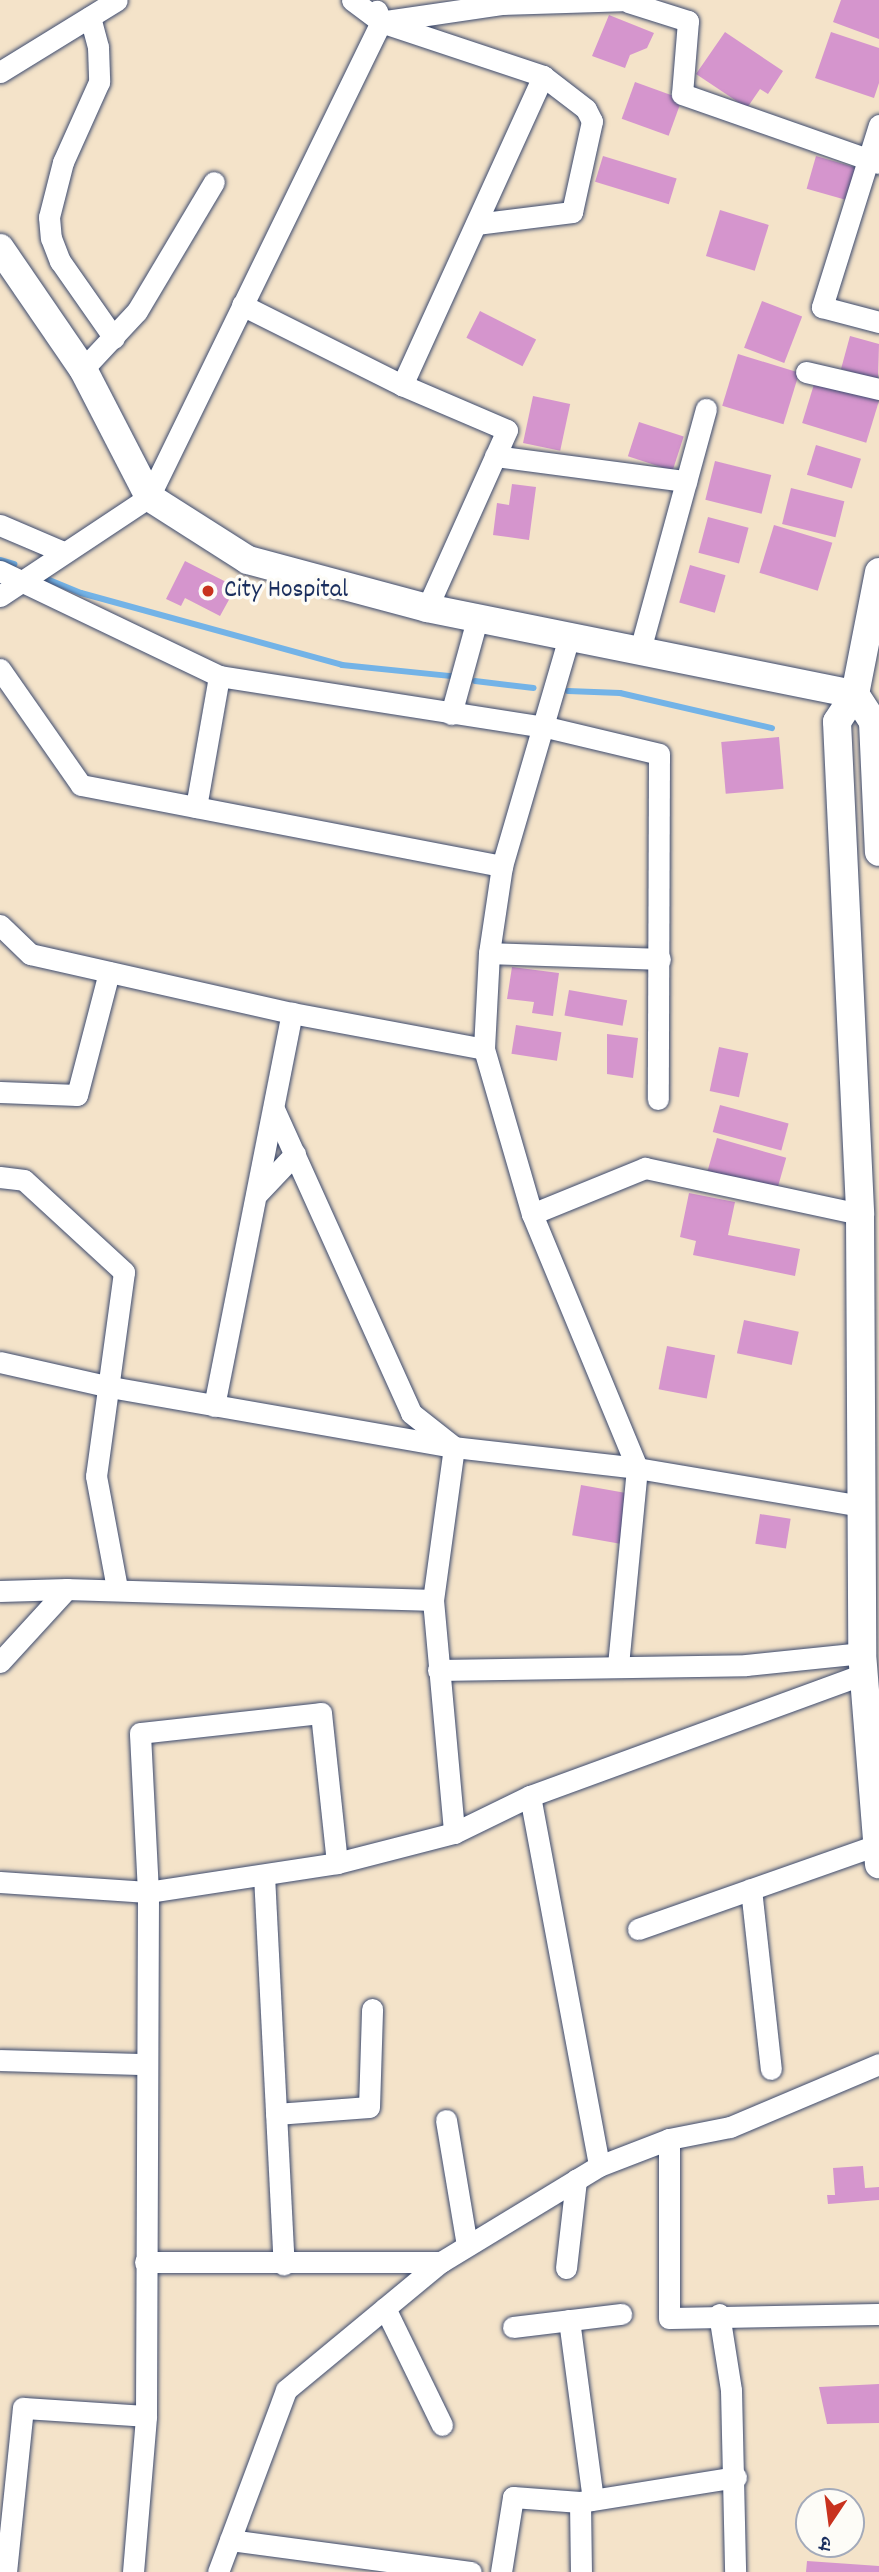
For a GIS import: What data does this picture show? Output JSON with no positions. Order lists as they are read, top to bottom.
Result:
{
  "places": ["City Hospital"],
  "north": "bottom"
}
